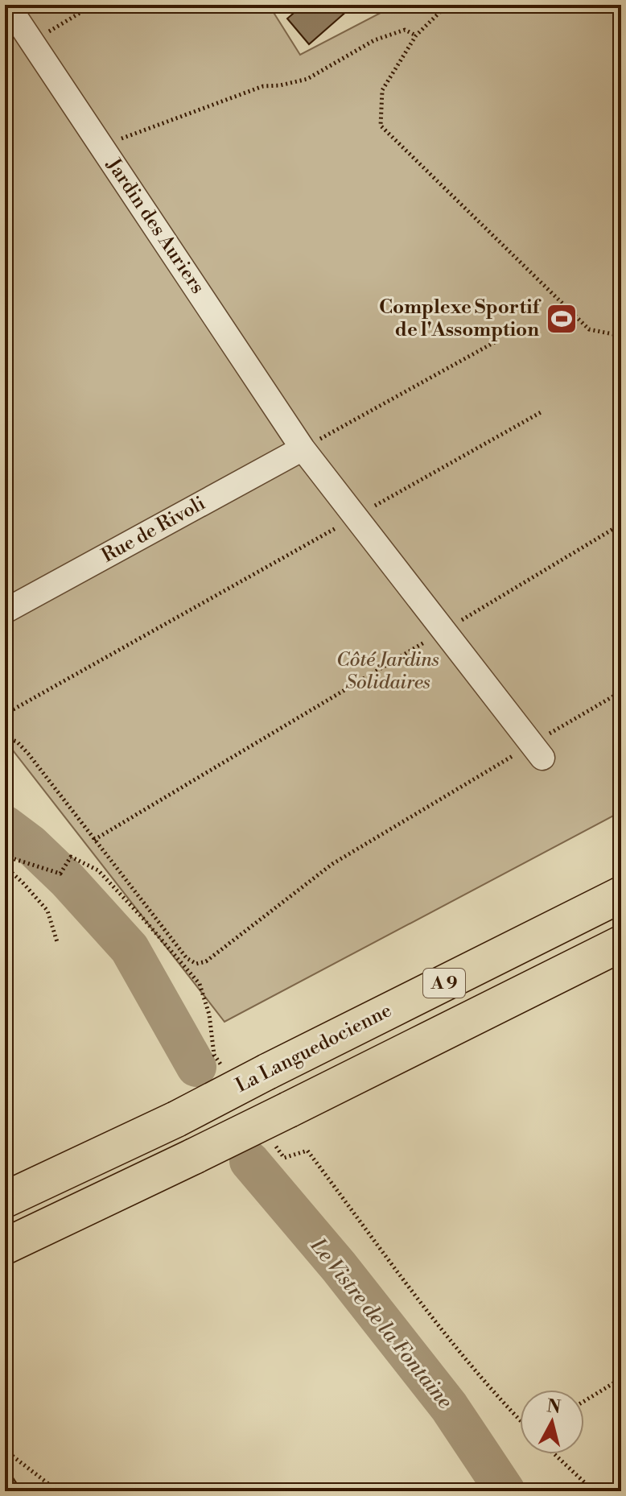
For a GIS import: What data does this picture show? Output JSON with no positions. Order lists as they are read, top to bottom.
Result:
{
  "streets": {
    "highway": ["A 9", "La Languedocienne"],
    "street": ["Jardin des Auriers", "Rue de Rivoli"]
  },
  "crossings": [
    ["Jardin des Auriers", "Rue de Rivoli"]
  ],
  "water": ["Le Vistre de la Fontaine"],
  "parks": ["Côté Jardins Solidaires"],
  "places": {
    "sports": ["Complexe Sportif de l'Assomption"]
  },
  "north": "top"
}
